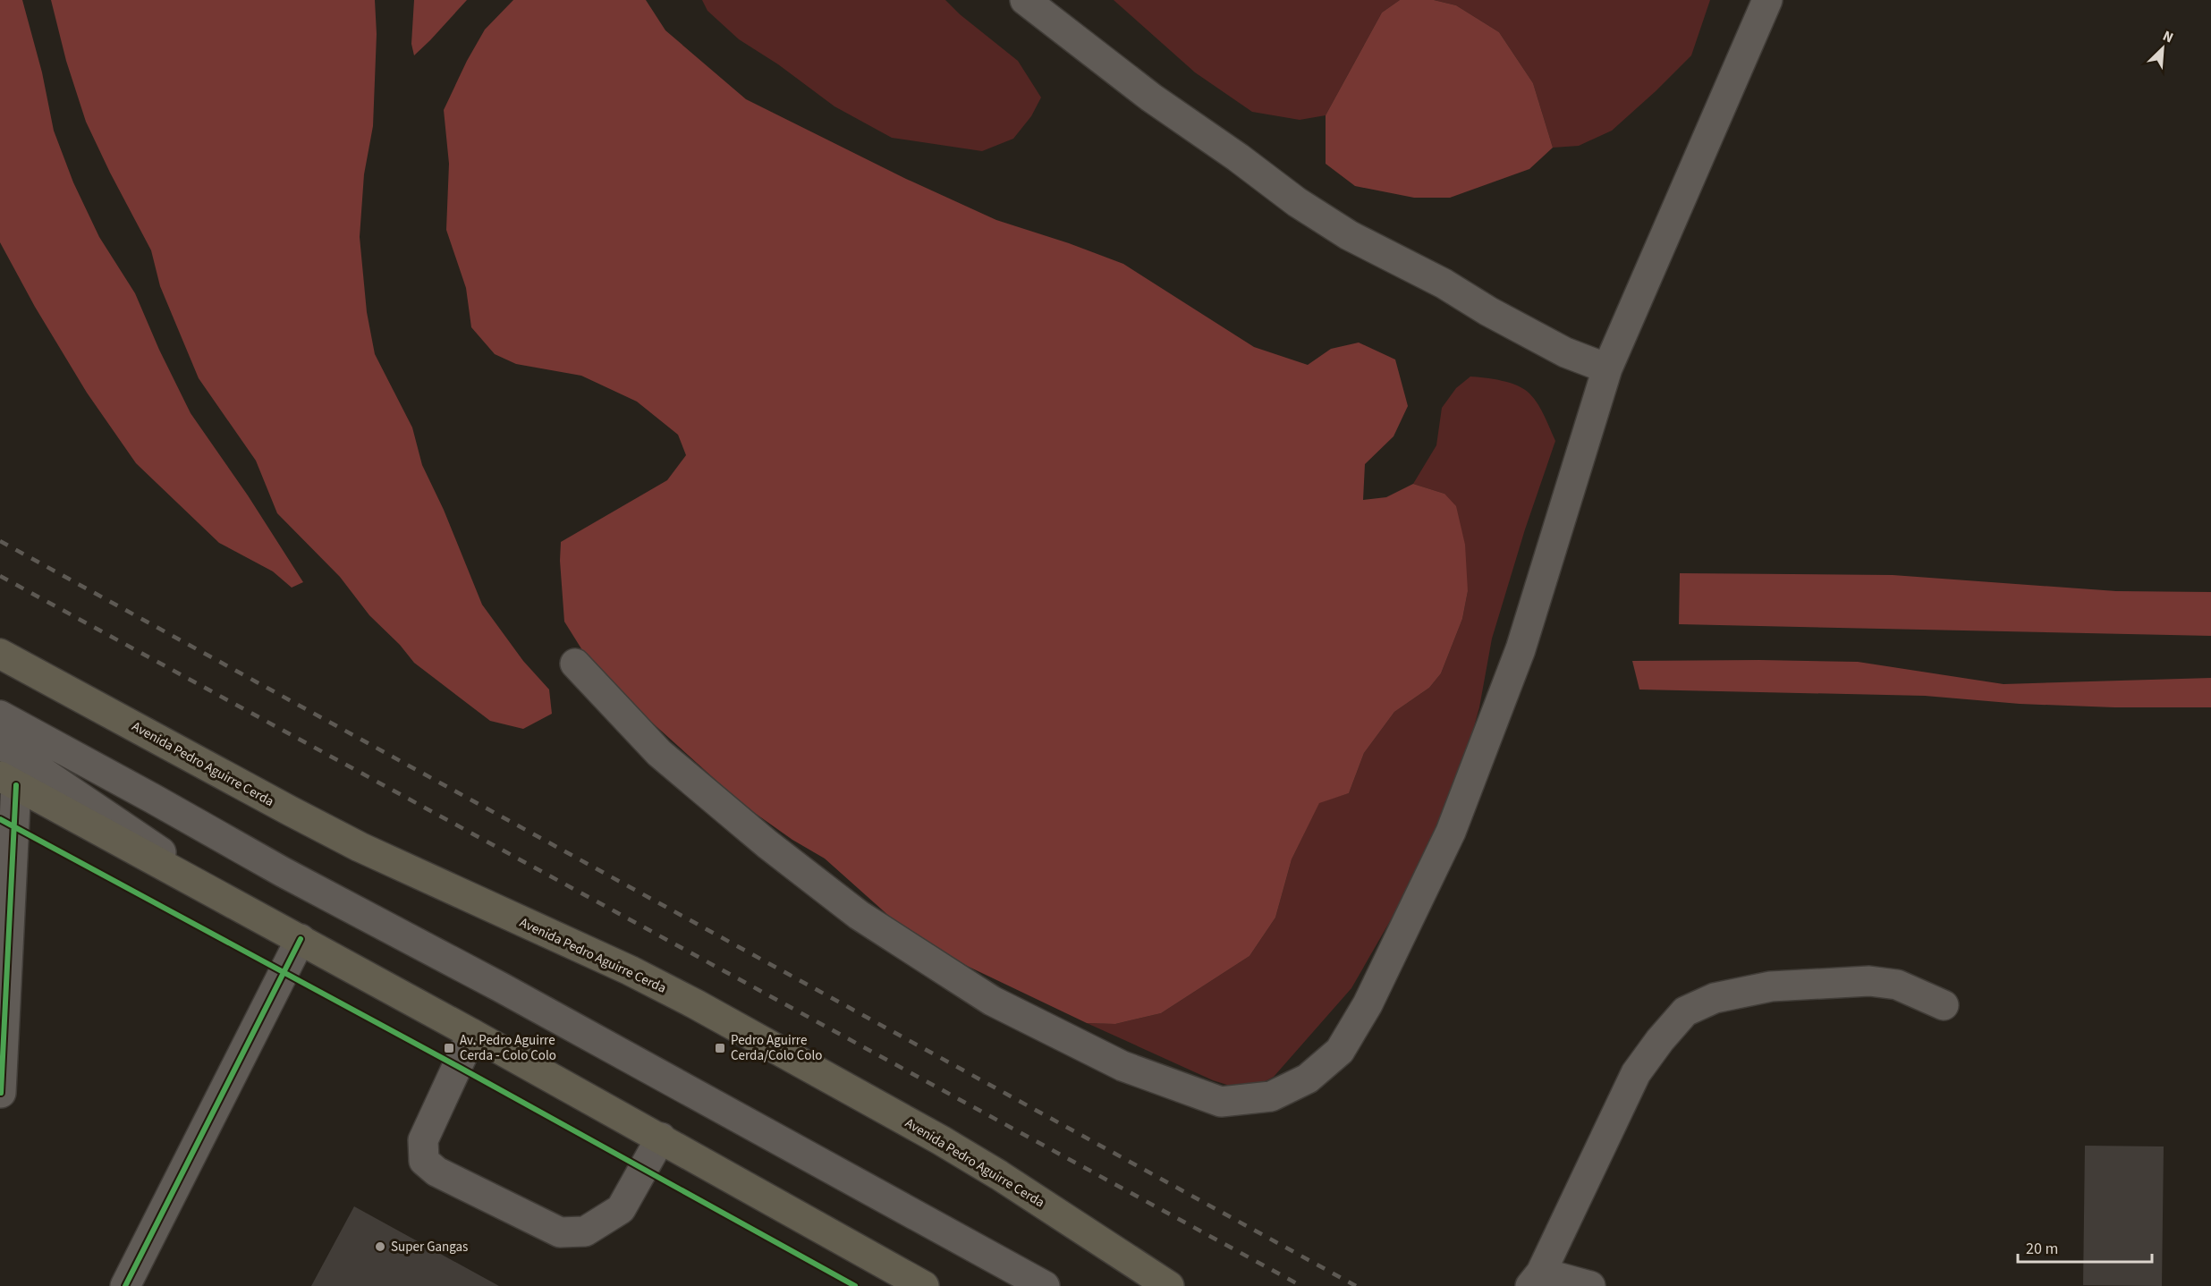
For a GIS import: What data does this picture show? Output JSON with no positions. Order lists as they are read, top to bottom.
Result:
{
  "streets": {
    "highway": ["Avenida Pedro Aguirre Cerda"]
  },
  "places": {
    "transit": ["Av. Pedro Aguirre Cerda - Colo Colo", "Pedro Aguirre Cerda/Colo Colo"],
    "other": ["Super Gangas"]
  },
  "scale_bar": "20 m",
  "north": "top right"
}
